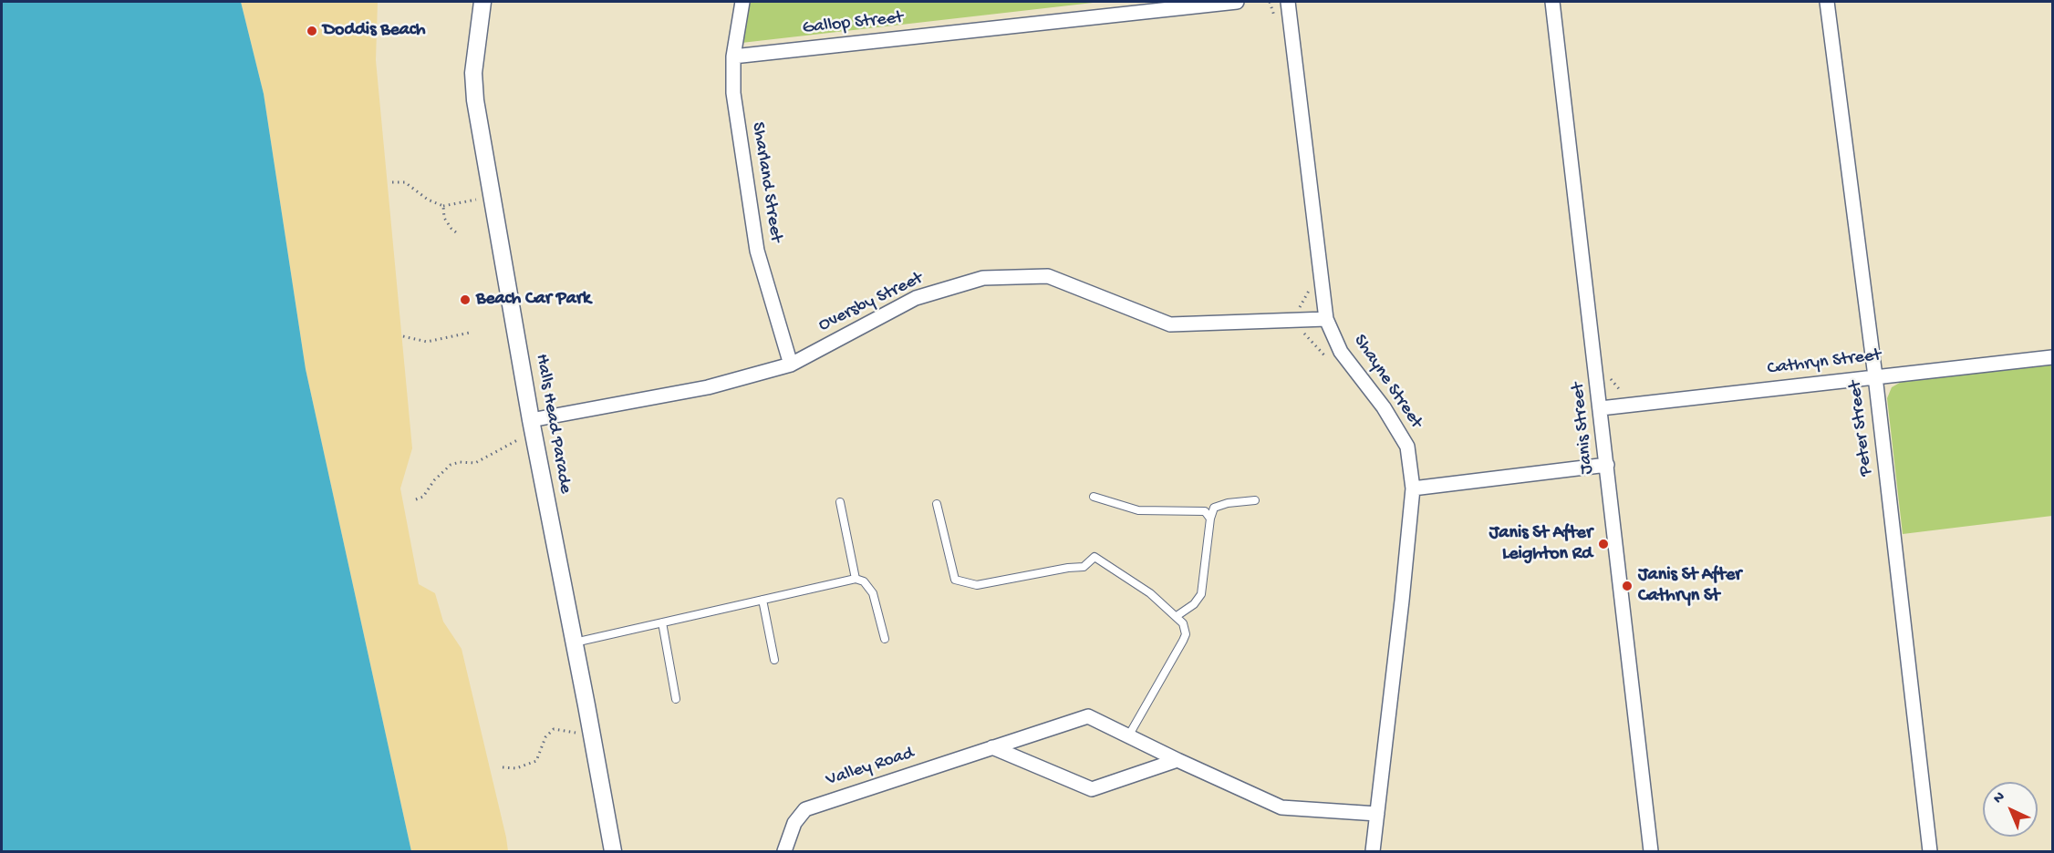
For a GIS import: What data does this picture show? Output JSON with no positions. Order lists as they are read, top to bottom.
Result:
{
  "streets": {
    "street": [
      "Gallop Street",
      "Sharland Street",
      "Oversby Street",
      "Cathryn Street",
      "Shayne Street",
      "Halls Head Parade",
      "Janis Street",
      "Peter Street",
      "Valley Road"
    ]
  },
  "crossings": [
    ["Gallop Street", "Sharland Street"],
    ["Sharland Street", "Oversby Street"],
    ["Oversby Street", "Shayne Street"],
    ["Oversby Street", "Halls Head Parade"],
    ["Cathryn Street", "Janis Street"],
    ["Cathryn Street", "Peter Street"],
    ["Shayne Street", "Valley Road"]
  ],
  "places": [
    "Doddis Beach",
    "Beach Car Park",
    "Janis St After Leighton Rd",
    "Janis St After Cathryn St"
  ],
  "north": "top left"
}
